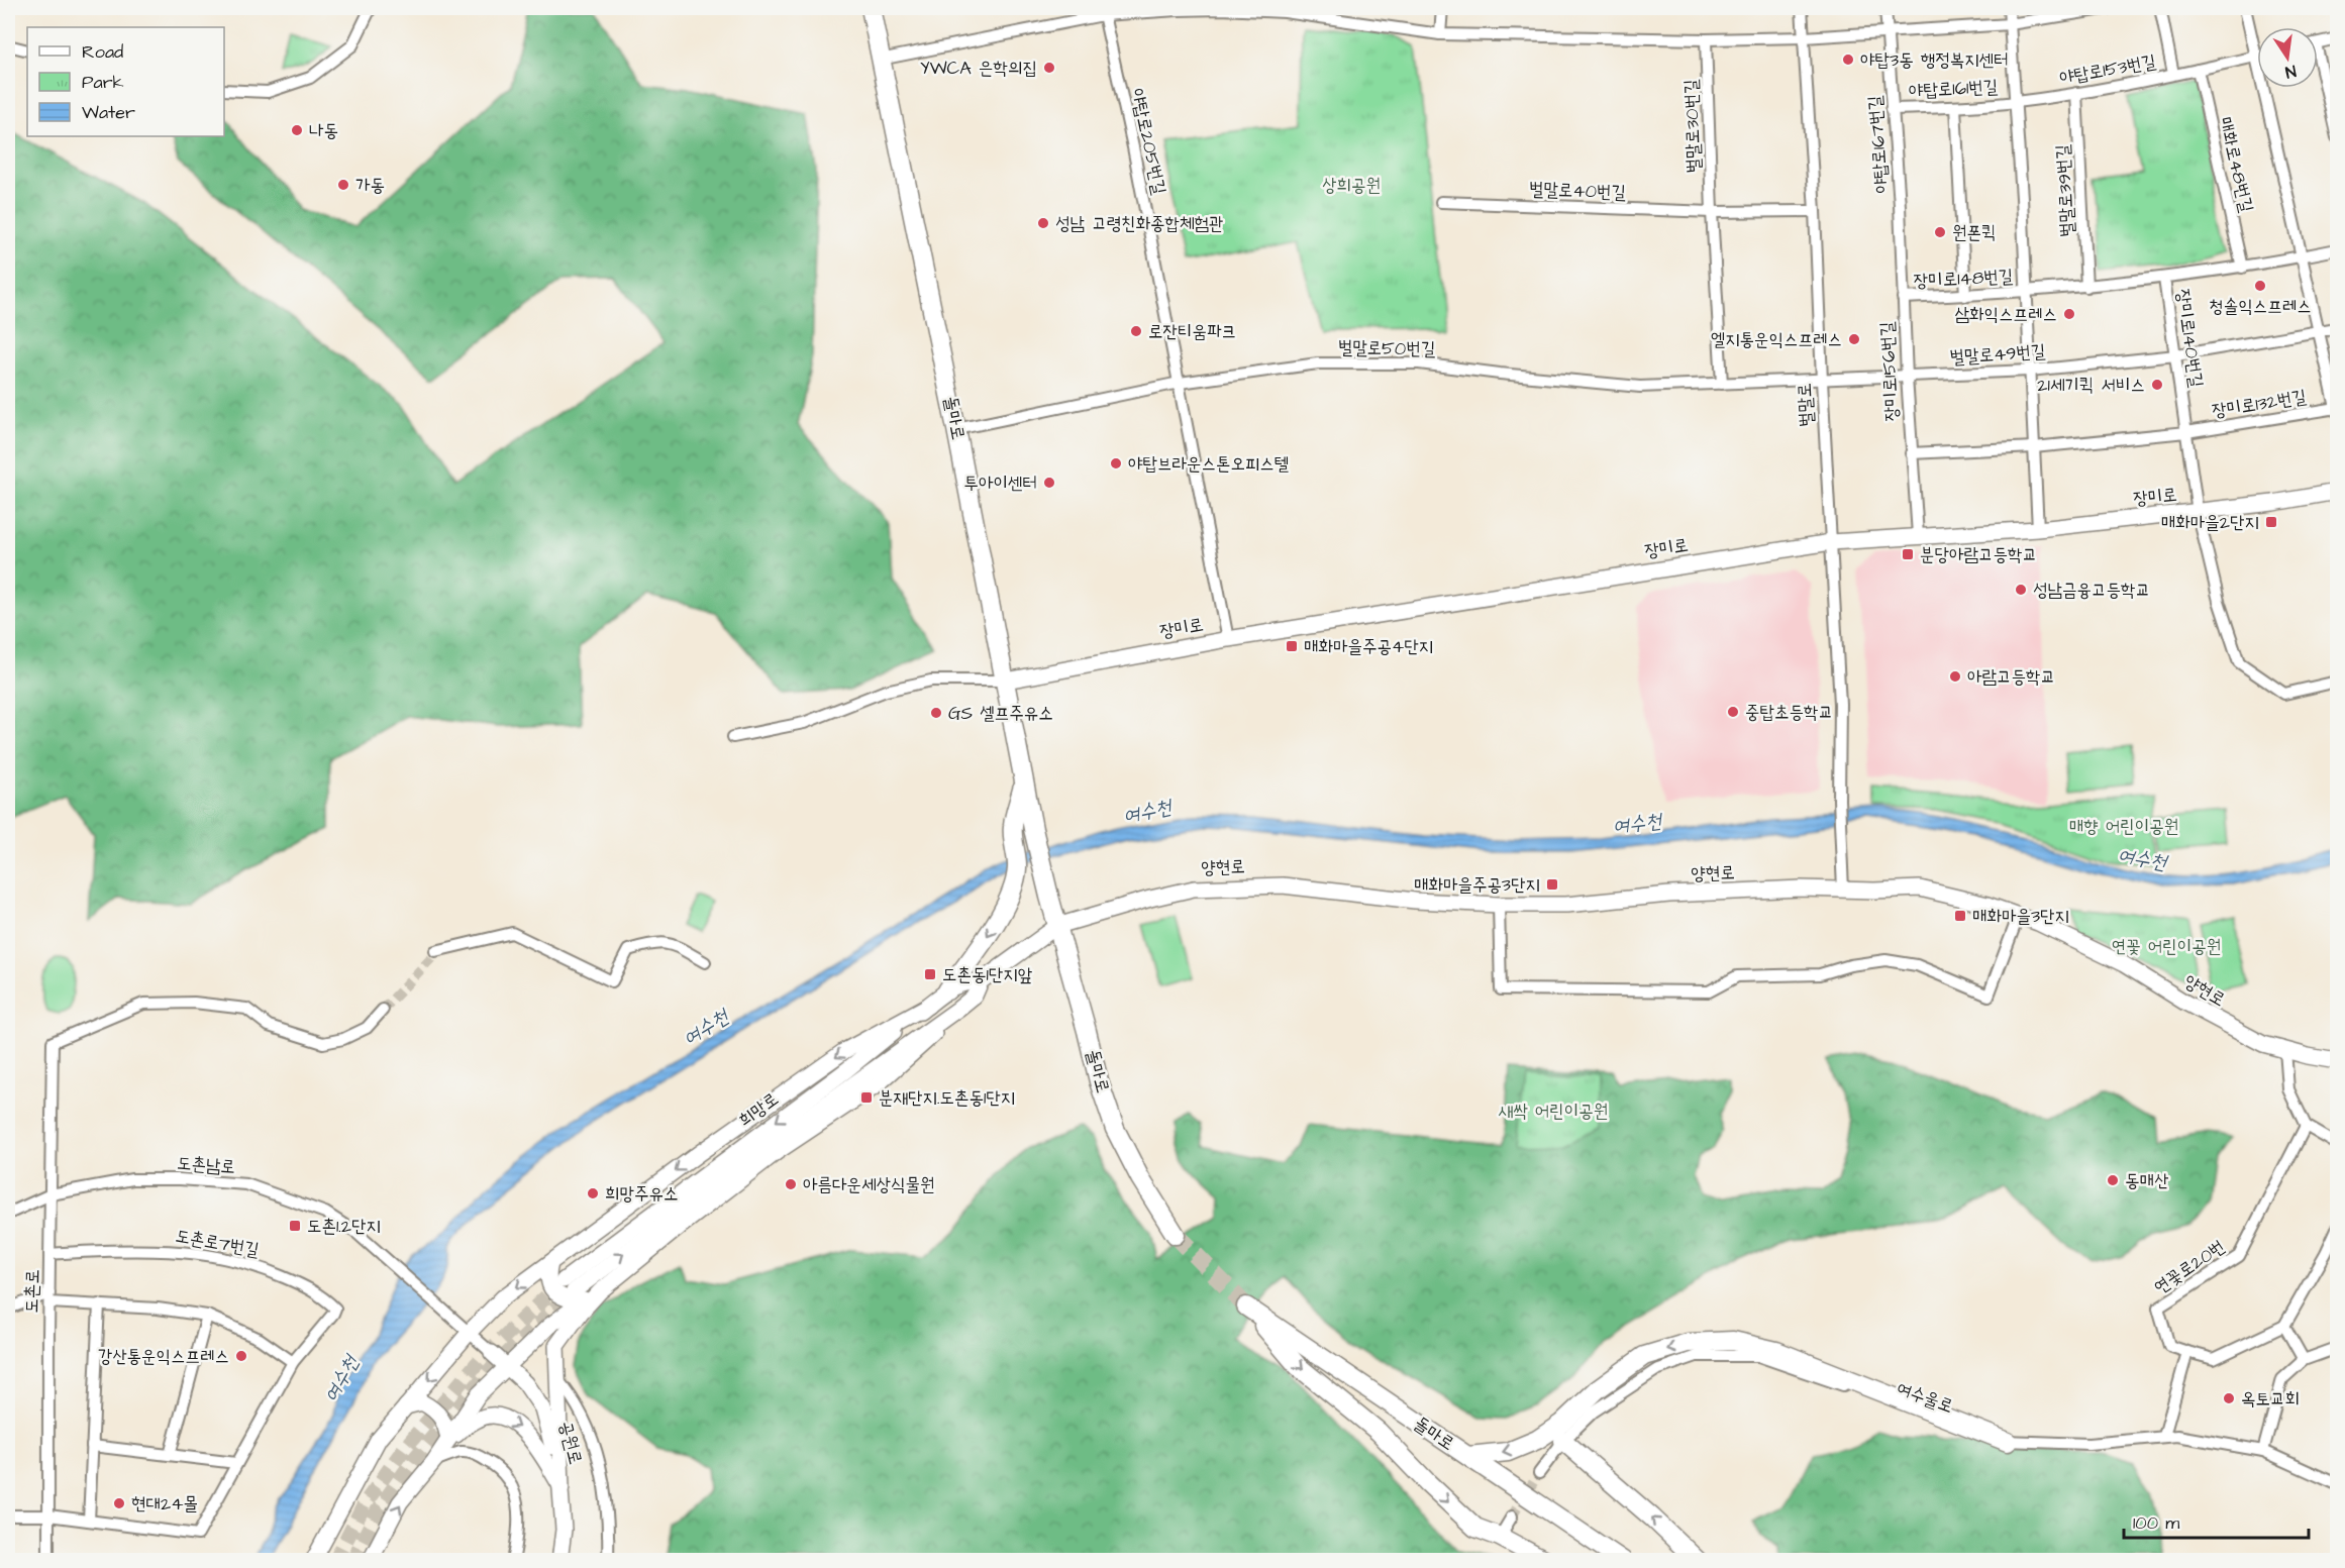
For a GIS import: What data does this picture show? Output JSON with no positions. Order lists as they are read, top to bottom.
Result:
{
  "streets": {
    "main road": [
      "돌마로",
      "장미로",
      "양현로",
      "희망로",
      "공원로"
    ],
    "street": [
      "야탑로153번길",
      "야탑로161번길",
      "벌말로30번길",
      "야탑로205번길",
      "야탑로167번길",
      "매화로48번길",
      "벌말로40번길",
      "벌말로39번길",
      "장미로148번길",
      "장미로140번길",
      "벌말로50번길",
      "벌말로49번길",
      "장미로156번길",
      "장미로132번길",
      "벌말로",
      "도촌남로",
      "도촌로7번길",
      "연꽃로20번",
      "도촌로",
      "여수울로"
    ]
  },
  "crossings": [
    ["야탑로153번길", "야탑로161번길"],
    ["야탑로153번길", "벌말로39번길"],
    ["야탑로161번길", "야탑로167번길"],
    ["야탑로161번길", "장미로148번길"],
    ["벌말로30번길", "벌말로40번길"],
    ["야탑로205번길", "벌말로50번길"],
    ["야탑로205번길", "장미로"],
    ["야탑로167번길", "장미로156번길"],
    ["벌말로40번길", "벌말로"],
    ["벌말로39번길", "장미로140번길"],
    ["장미로148번길", "장미로140번길"],
    ["장미로148번길", "벌말로49번길"],
    ["장미로148번길", "장미로156번길"],
    ["장미로148번길", "장미로"],
    ["장미로140번길", "벌말로49번길"],
    ["장미로140번길", "장미로132번길"],
    ["장미로140번길", "장미로"],
    ["벌말로50번길", "벌말로49번길"],
    ["벌말로50번길", "벌말로"],
    ["벌말로50번길", "돌마로"],
    ["벌말로49번길", "장미로156번길"],
    ["벌말로49번길", "장미로132번길"],
    ["벌말로49번길", "벌말로"],
    ["장미로156번길", "장미로"],
    ["벌말로", "장미로"],
    ["벌말로", "양현로"],
    ["돌마로", "장미로"],
    ["돌마로", "양현로"],
    ["돌마로", "희망로"],
    ["양현로", "희망로"],
    ["도촌남로", "도촌로"],
    ["도촌로7번길", "도촌로"]
  ],
  "water": ["여수천"],
  "parks": [
    "상희공원",
    "매향 어린이공원",
    "연꽃 어린이공원",
    "새싹 어린이공원"
  ],
  "places": {
    "other": [
      "야탑3동 행정복지센터",
      "YWCA 은학의집",
      "나동",
      "가동",
      "성남 고령친화종합체험관",
      "원폰퀵",
      "청솔익스프레스",
      "삼화익스프레스",
      "로잔티움파크",
      "엘지통운익스프레스",
      "21세기퀵 서비스",
      "야탑브라운스톤오피스텔",
      "투아이센터",
      "성남금융고등학교",
      "아람고등학교",
      "중탑초등학교",
      "GS 셀프주유소",
      "동매산",
      "아름다운세상식물원",
      "희망주유소",
      "강산통운익스프레스",
      "옥토교회",
      "현대24몰"
    ],
    "transit": [
      "매화마을2단지",
      "분당아람고등학교",
      "매화마을주공4단지",
      "매화마을주공3단지",
      "매화마을3단지",
      "도촌동1단지앞",
      "분재단지.도촌동1단지",
      "도촌1.2단지"
    ]
  },
  "legend": ["Road", "Park", "Water"],
  "scale_bar": "100 m",
  "north": "bottom"
}
